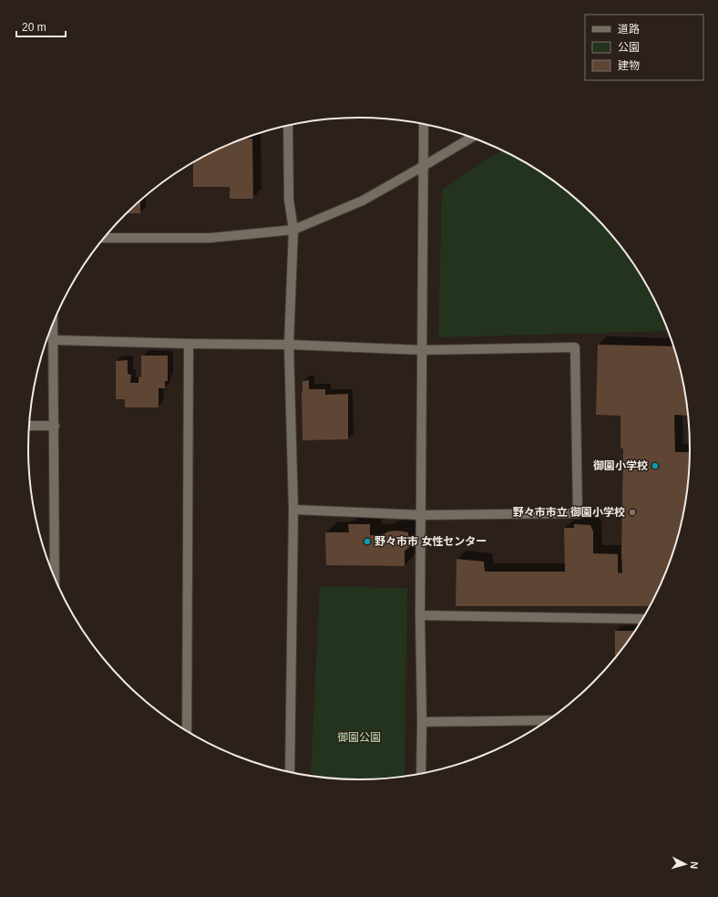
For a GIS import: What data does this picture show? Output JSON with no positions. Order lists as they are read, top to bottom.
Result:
{
  "parks": ["御園公園"],
  "places": ["御園小学校", "野々市市立 御園小学校", "野々市市 女性センター"],
  "legend": ["道路", "公園", "建物"],
  "scale_bar": "20 m",
  "north": "right"
}
